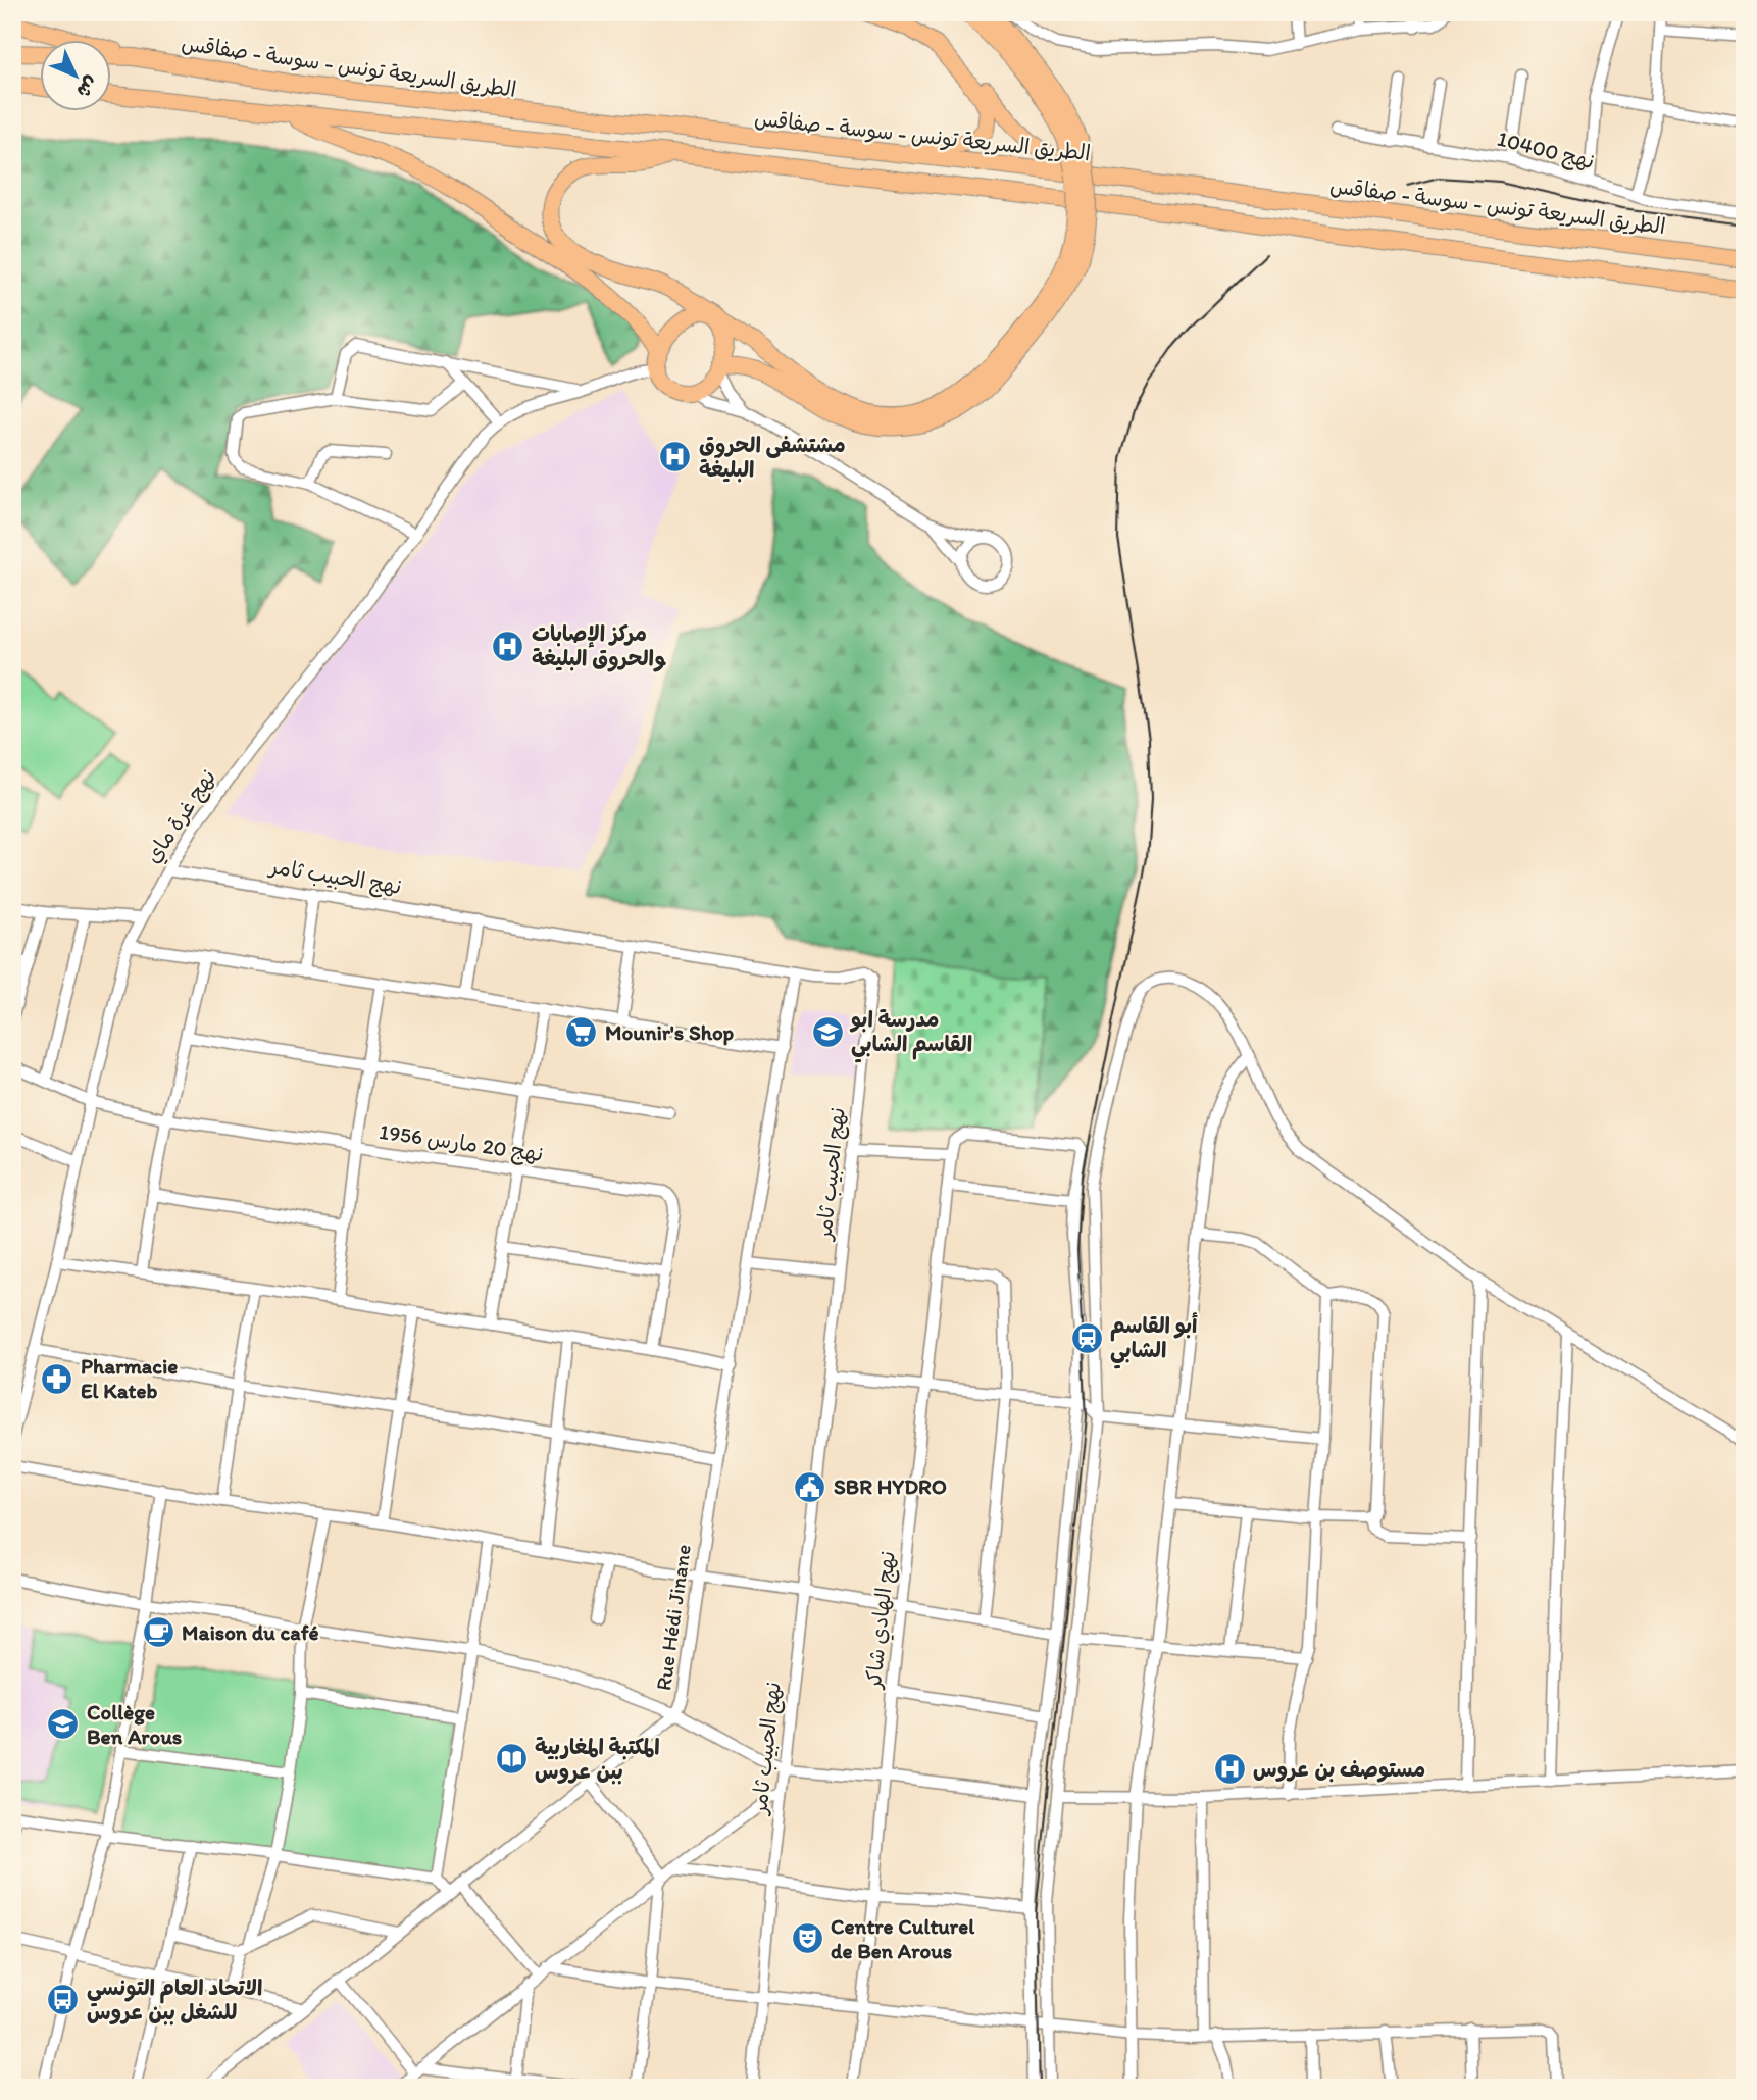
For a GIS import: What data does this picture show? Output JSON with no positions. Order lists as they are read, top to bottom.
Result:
{
  "streets": {
    "highway": ["الطريق السريعة تونس - سوسة - صفاقس"],
    "street": [
      "نهج 10400",
      "نهج غرة ماي",
      "نهج الحبيب ثامر",
      "نهج 20 مارس 1956",
      "Rue Hédi Jinane",
      "نهج الهادي شاكر"
    ]
  },
  "crossings": [
    ["نهج غرة ماي", "نهج الحبيب ثامر"],
    ["نهج غرة ماي", "نهج 20 مارس 1956"],
    ["نهج الحبيب ثامر", "Rue Hédi Jinane"]
  ],
  "places": {
    "hospital": ["مشتشفى الحروق البليغة", "مركز الإصابات والحروق البليغة", "مستوصف بن عروس"],
    "school or university": ["مدرسة ابو القاسم الشابي", "Collège Ben Arous"],
    "supermarket": ["Mounir's Shop"],
    "station": ["أبو القاسم الشابي"],
    "pharmacy": ["Pharmacie El Kateb"],
    "public building": ["SBR HYDRO"],
    "cafe": ["Maison du café"],
    "library": ["المكتبة المغاربية ببن عروس"],
    "theatre": ["Centre Culturel de Ben Arous"],
    "bus stop": ["الاتحاد العام التونسي للشغل ببن عروس"]
  },
  "north": "bottom right"
}
